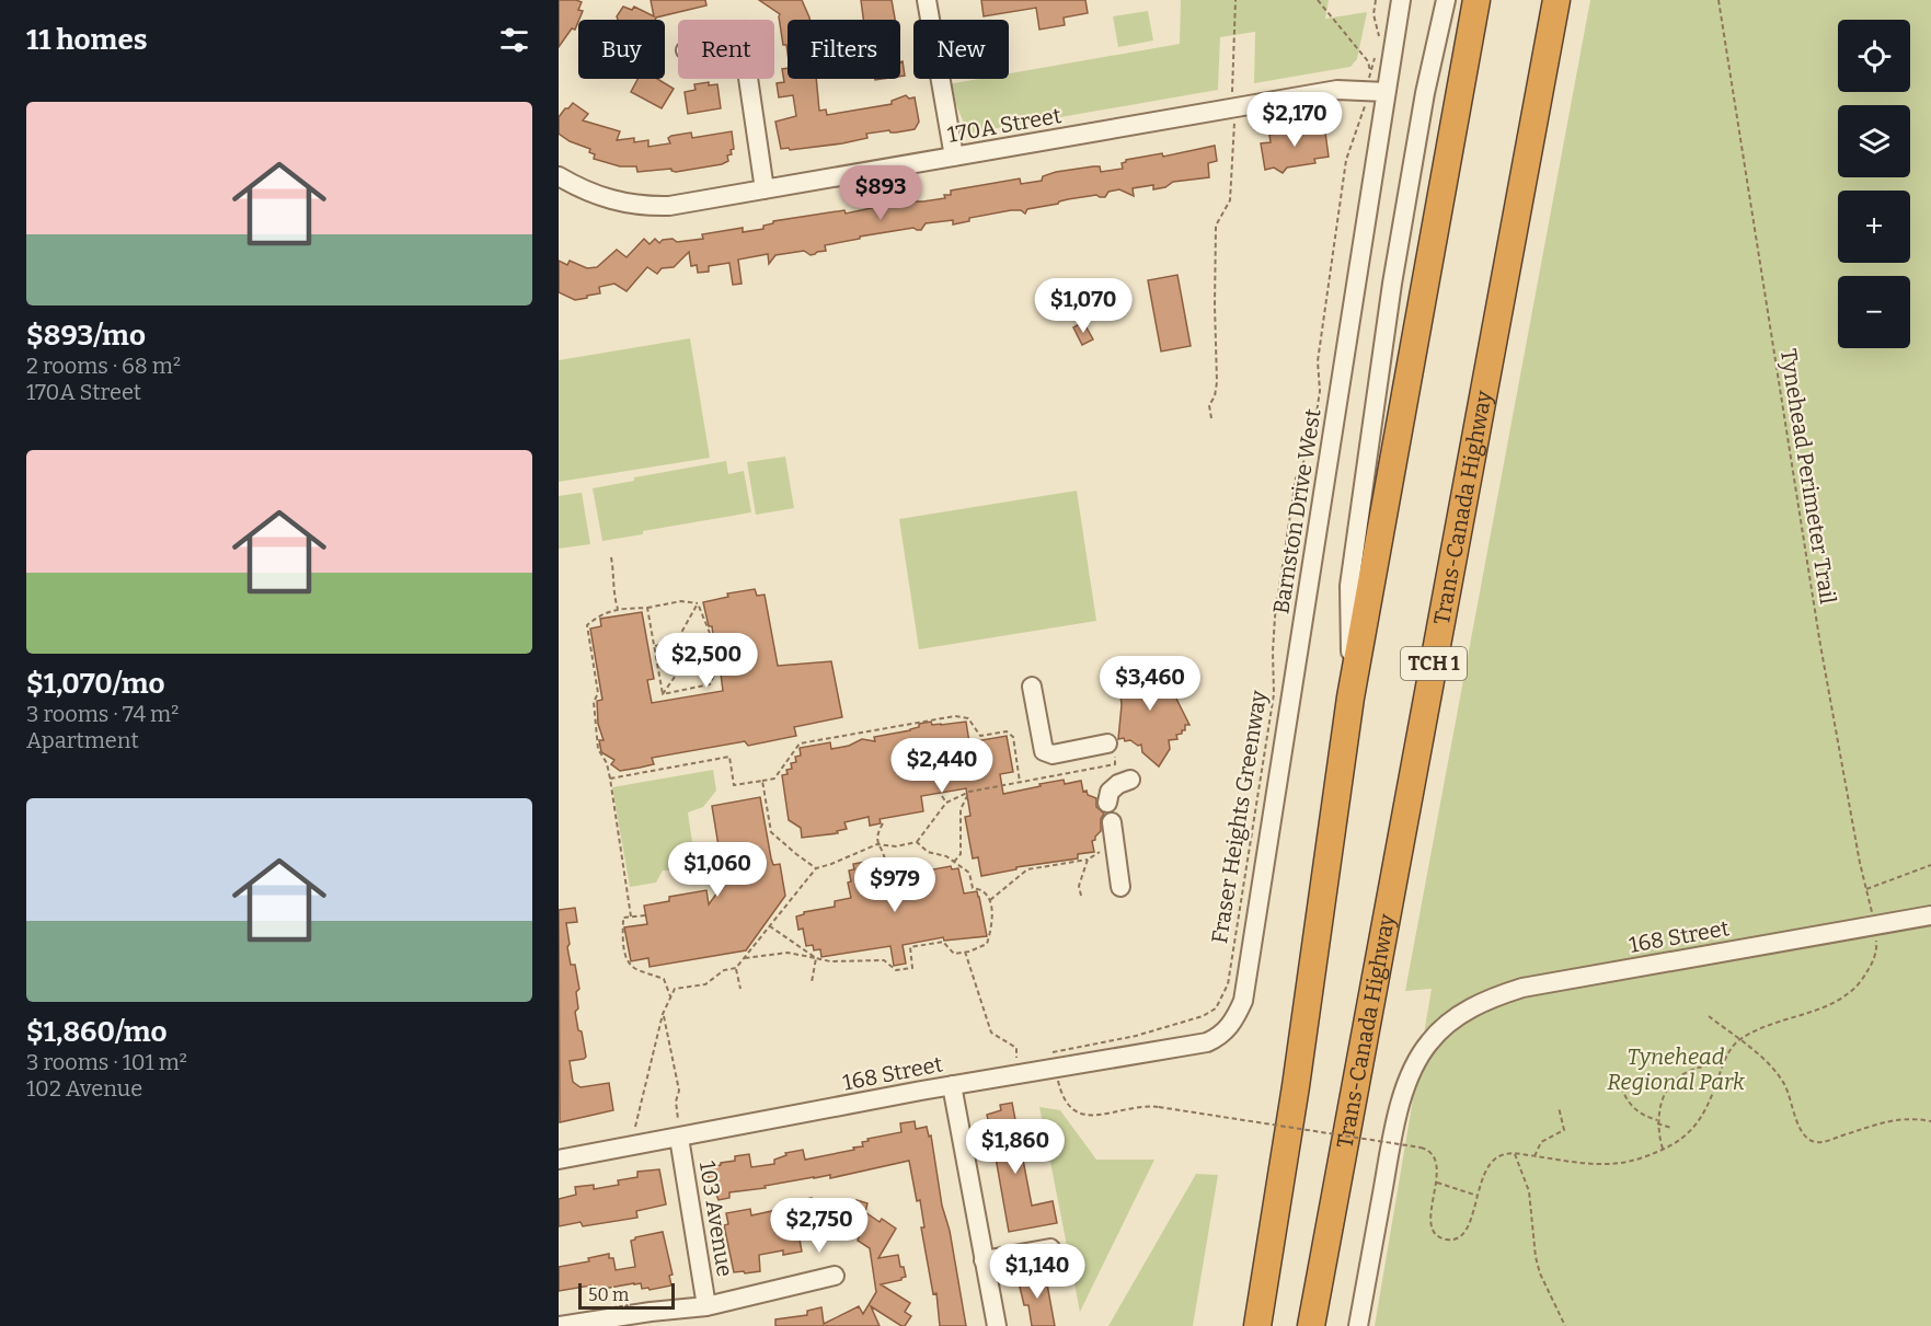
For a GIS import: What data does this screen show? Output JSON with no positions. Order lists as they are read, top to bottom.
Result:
{
  "streets": {
    "highway": ["Trans-Canada Highway", "TCH 1"],
    "street": [
      "170A Street",
      "Barnston Drive West",
      "168 Street",
      "103 Avenue"
    ],
    "path": ["Tynehead Perimeter Trail", "Fraser Heights Greenway"]
  },
  "crossings": [
    ["170A Street", "Barnston Drive West"],
    ["Barnston Drive West", "168 Street"],
    ["168 Street", "103 Avenue"]
  ],
  "parks": ["Tynehead Regional Park"],
  "scale_bar": "50 m",
  "page": {
    "heading": "11 homes",
    "map_buttons": ["+", "−"],
    "chip": [
      "Buy",
      "Rent",
      "Filters",
      "New"
    ],
    "list": [
      {
        "name": "$893/mo",
        "note": "2 rooms · 68 m² · 170A Street"
      },
      {
        "name": "$1,070/mo",
        "note": "3 rooms · 74 m² · Apartment"
      },
      {
        "name": "$1,860/mo",
        "note": "3 rooms · 101 m² · 102 Avenue"
      }
    ],
    "price": [
      "$2,170",
      "$893",
      "$1,070",
      "$2,500",
      "$3,460",
      "$2,440",
      "$1,060",
      "$979",
      "$1,860",
      "$2,750",
      "$1,140"
    ],
    "scale": "50 m"
  }
}
